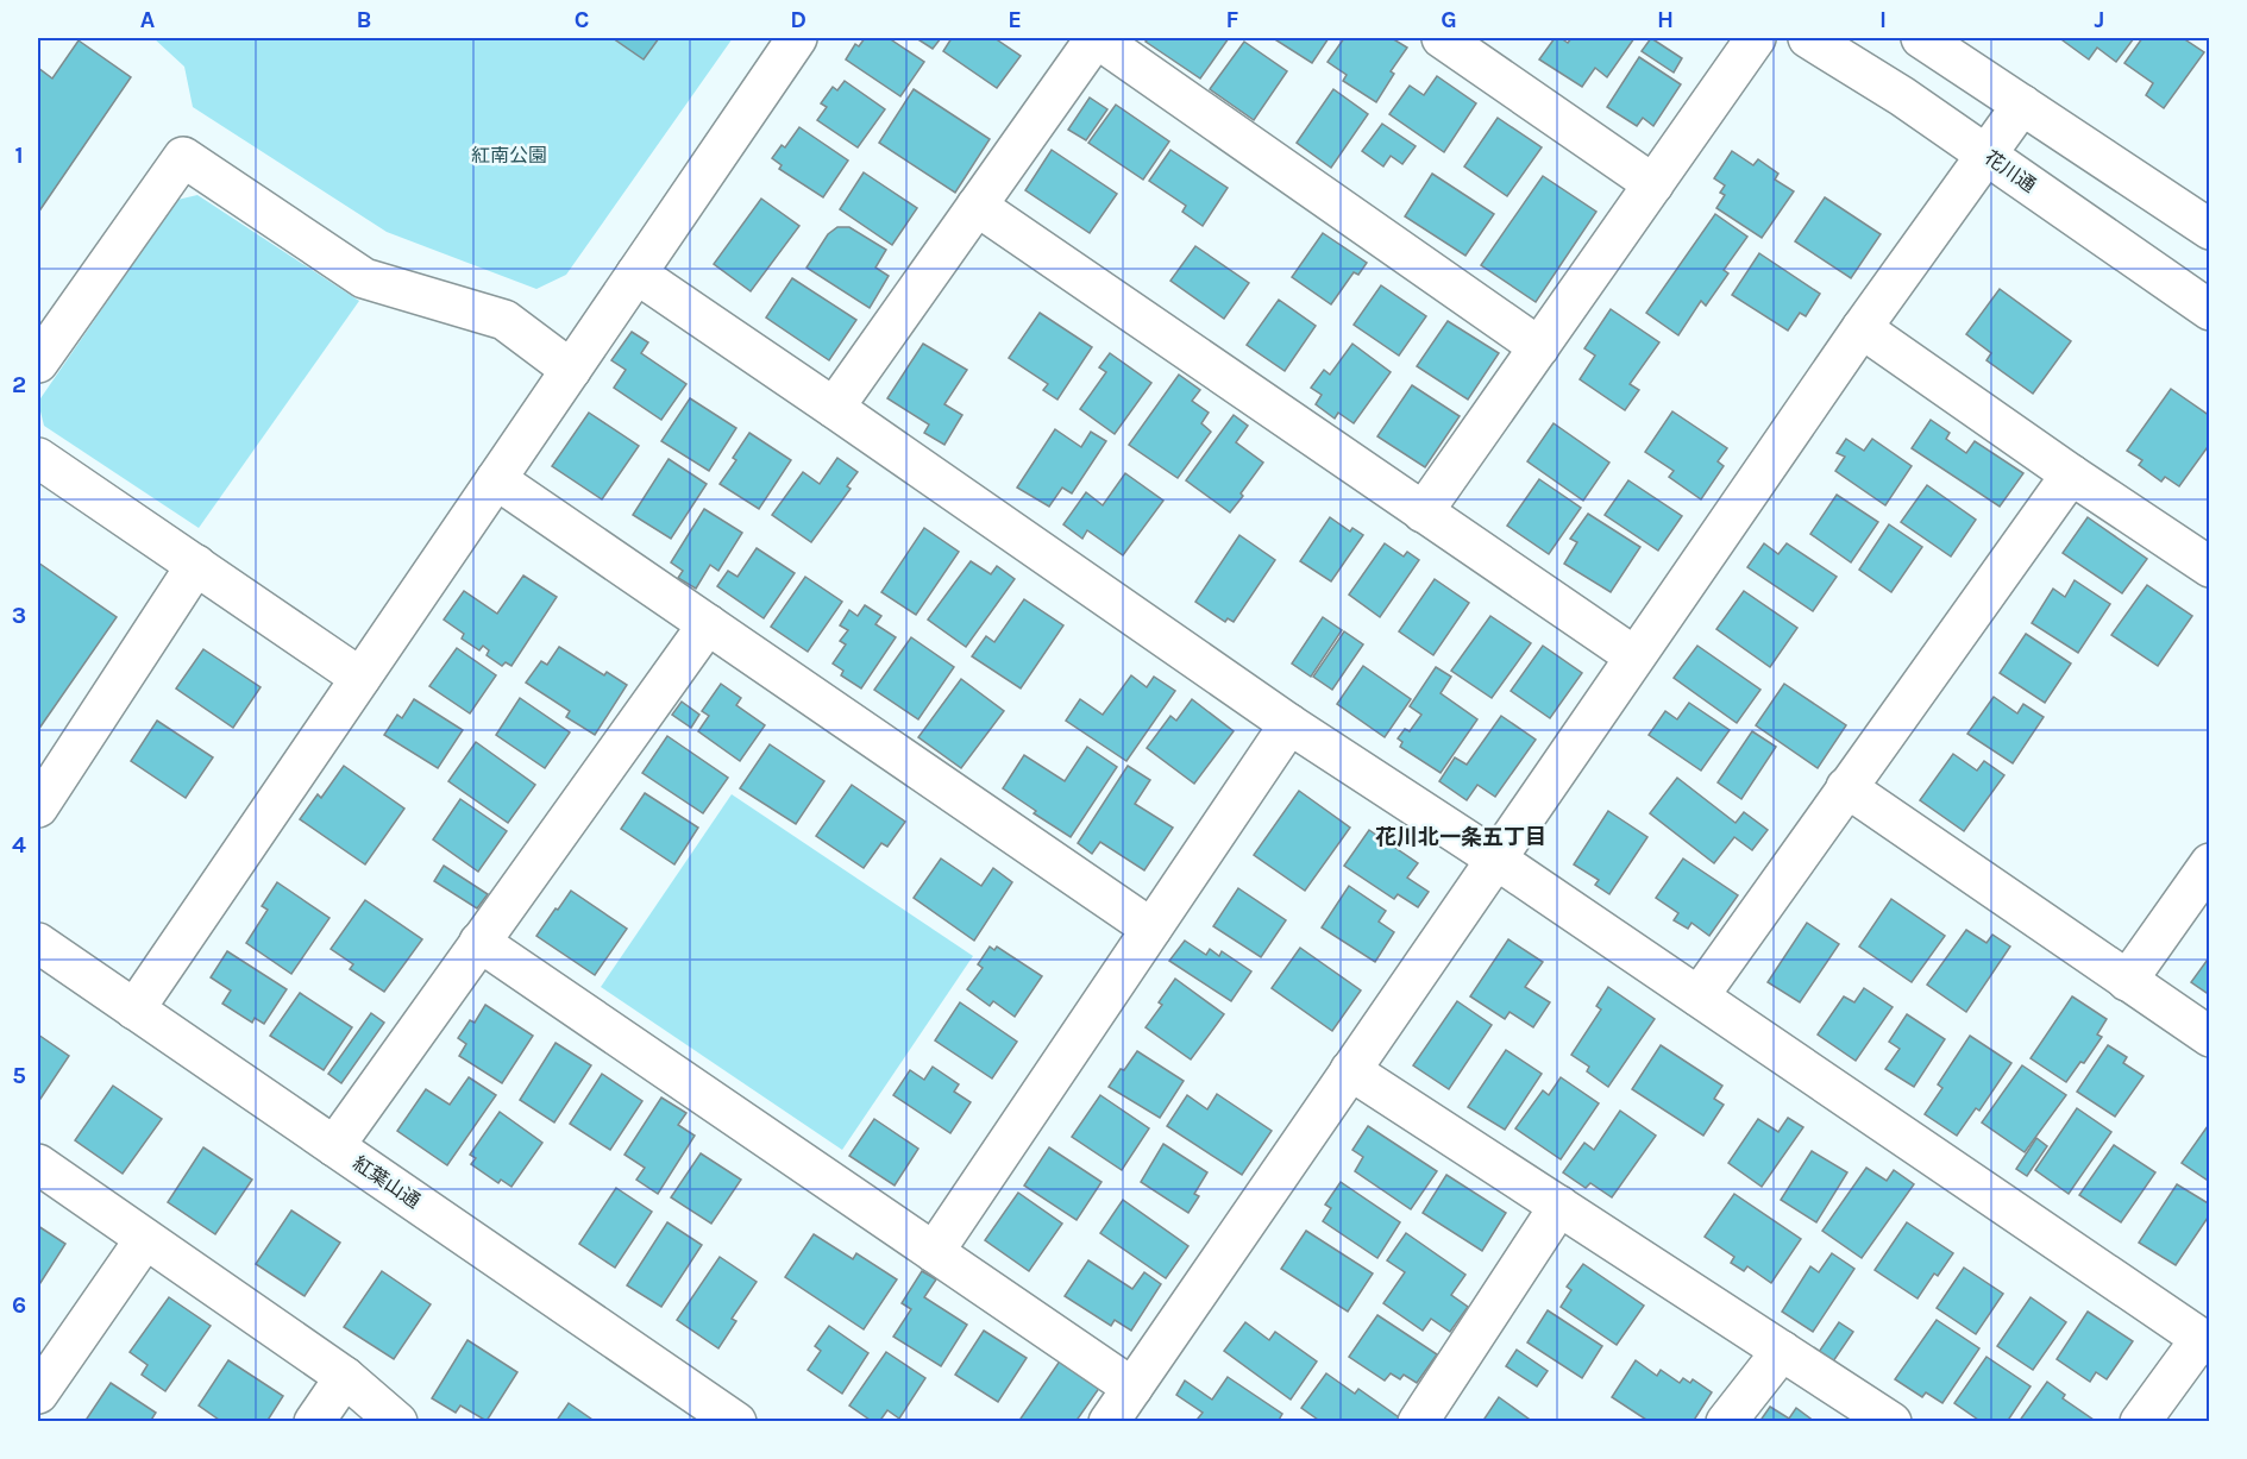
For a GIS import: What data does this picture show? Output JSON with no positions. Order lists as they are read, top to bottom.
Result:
{
  "streets": {
    "street": ["花川通", "紅葉山通"]
  },
  "districts": ["花川北一条五丁目"],
  "parks": ["紅南公園"],
  "grid": {
    "columns": [
      "A",
      "B",
      "C",
      "D",
      "E",
      "F",
      "G",
      "H",
      "I",
      "J"
    ],
    "rows": [
      "1",
      "2",
      "3",
      "4",
      "5",
      "6"
    ]
  }
}
